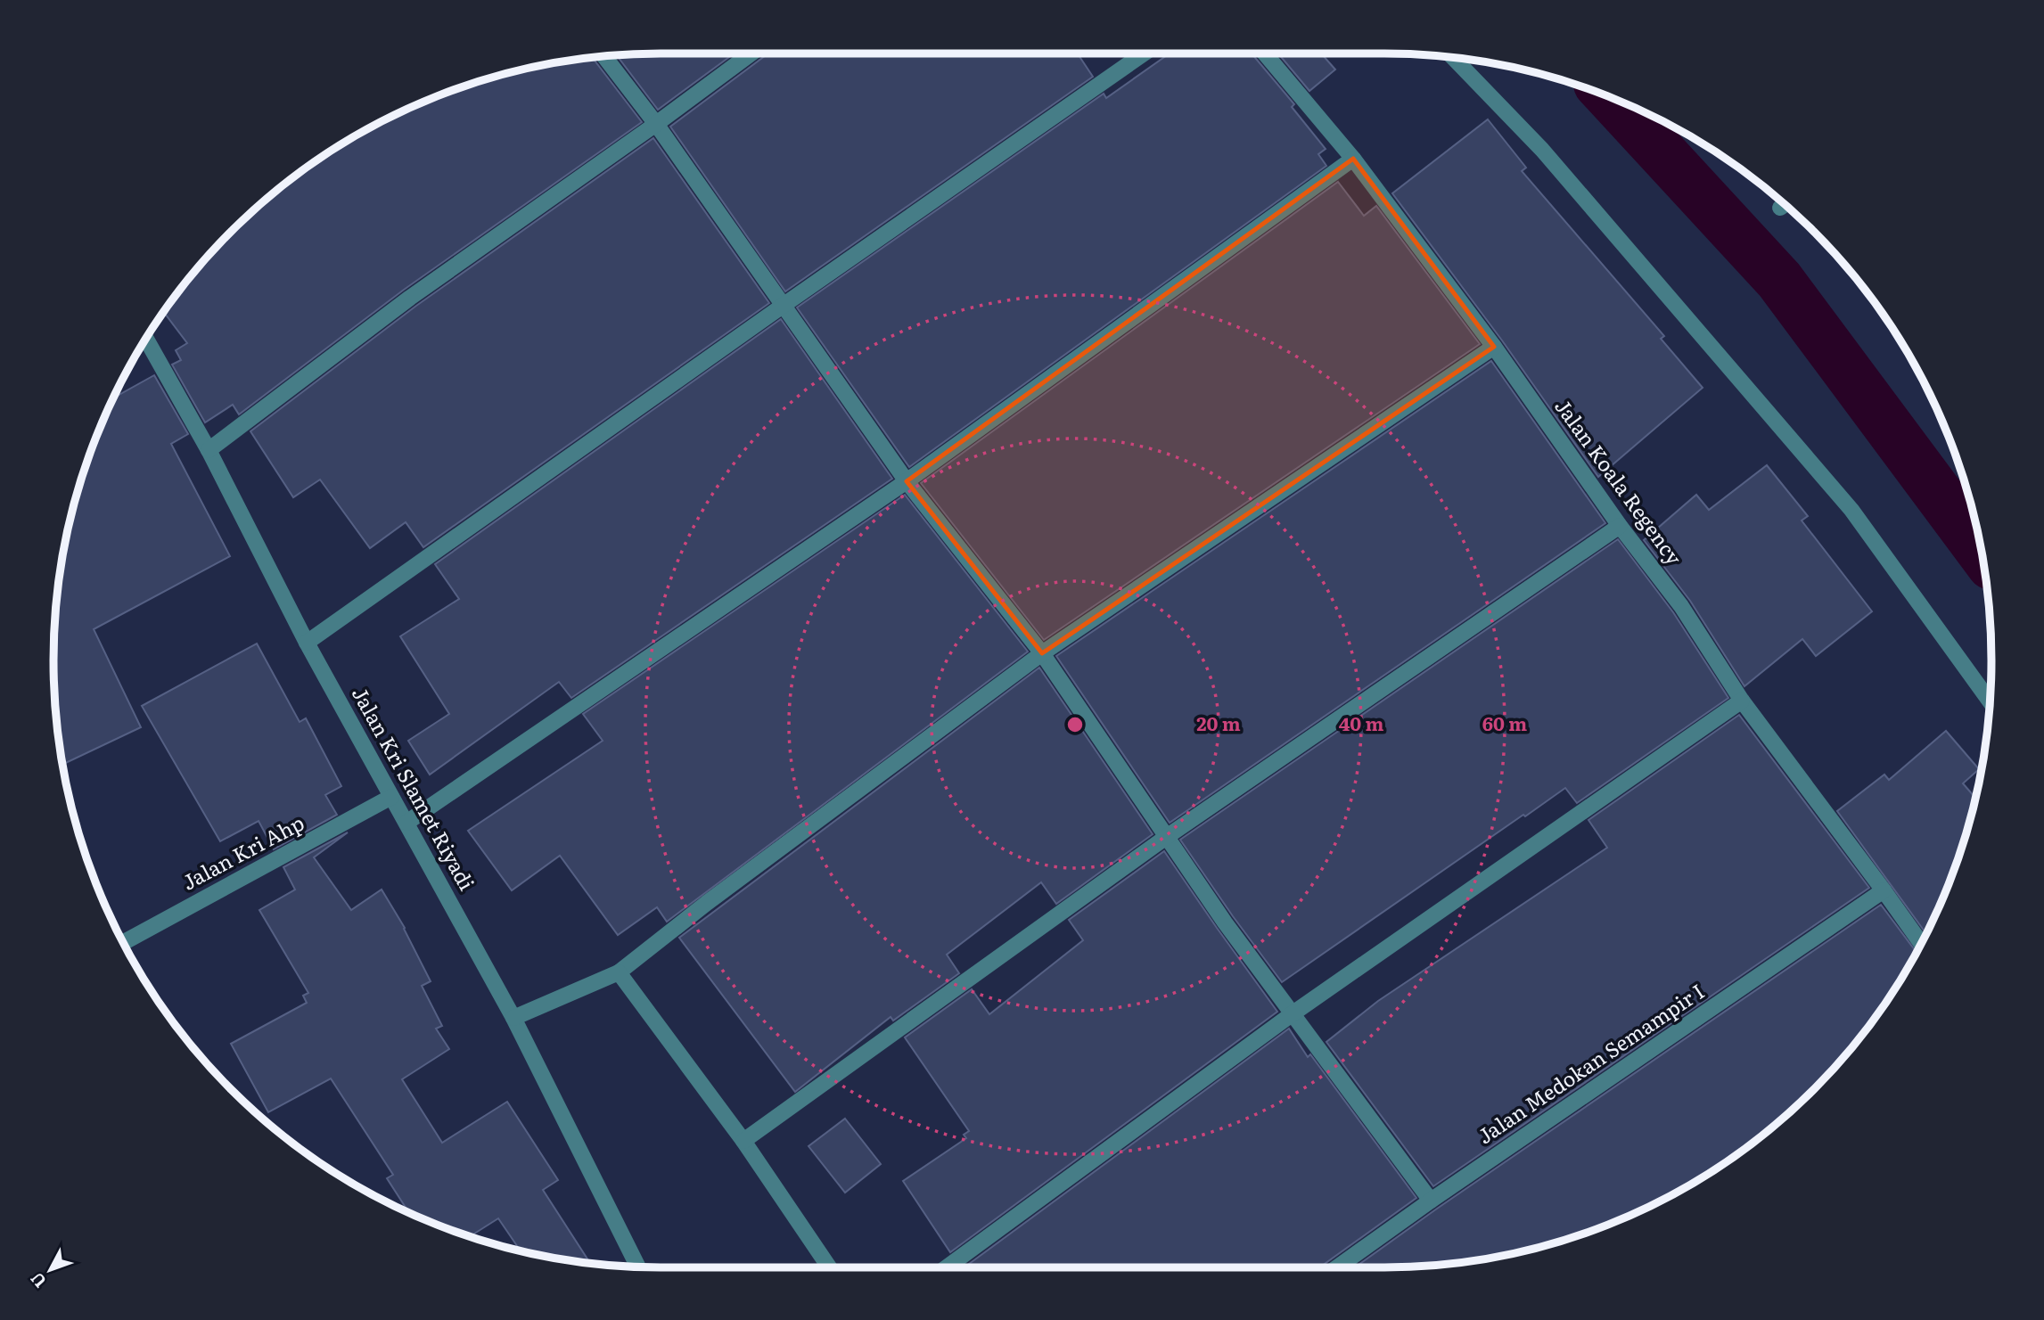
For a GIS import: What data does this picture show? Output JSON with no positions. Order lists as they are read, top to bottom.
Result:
{
  "streets": {
    "street": [
      "Jalan Koala Regency",
      "Jalan Kri Slamet Riyadi",
      "Jalan Kri Ahp",
      "Jalan Medokan Semampir I"
    ]
  },
  "crossings": [
    ["Jalan Koala Regency", "Jalan Medokan Semampir I"],
    ["Jalan Kri Slamet Riyadi", "Jalan Kri Ahp"]
  ],
  "north": "bottom left",
  "rings": ["20 m", "40 m", "60 m"]
}
